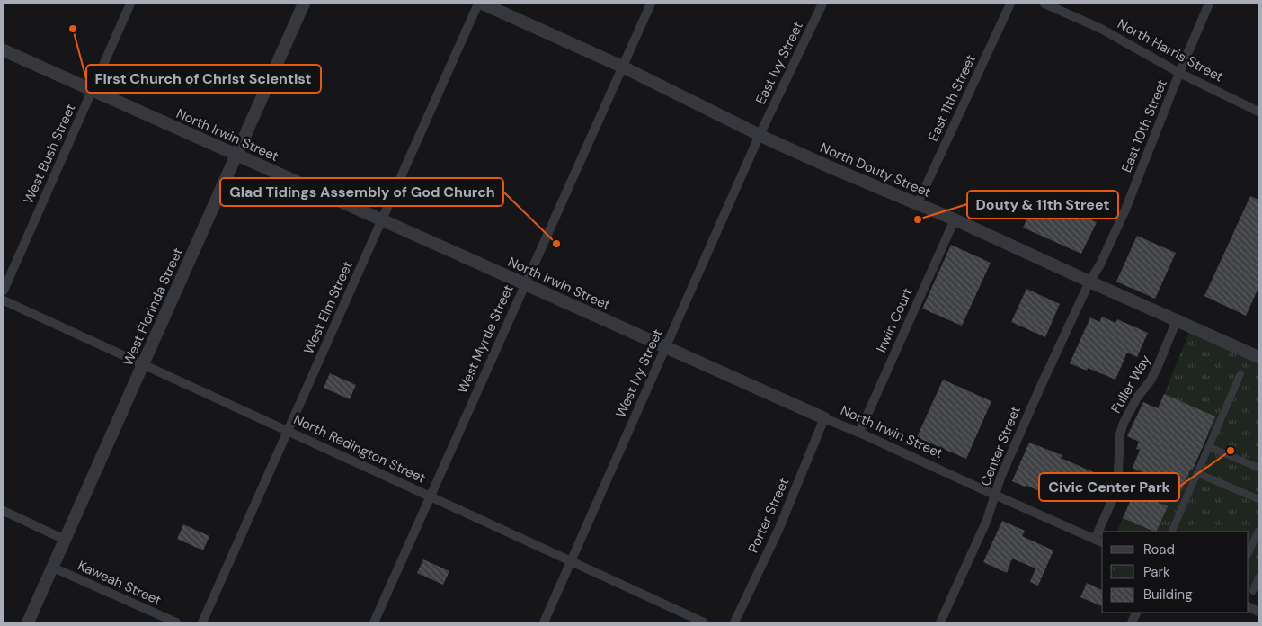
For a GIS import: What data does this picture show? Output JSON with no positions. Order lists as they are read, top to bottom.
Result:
{
  "streets": {
    "street": [
      "North Harris Street",
      "East Ivy Street",
      "East 11th Street",
      "East 10th Street",
      "North Irwin Street",
      "West Bush Street",
      "North Douty Street",
      "West Florinda Street",
      "West Elm Street",
      "Irwin Court",
      "West Myrtle Street",
      "West Ivy Street",
      "Fuller Way",
      "Center Street",
      "North Redington Street",
      "Porter Street",
      "Kaweah Street"
    ]
  },
  "crossings": [
    ["North Harris Street", "East 10th Street"],
    ["East Ivy Street", "North Douty Street"],
    ["East Ivy Street", "West Ivy Street"],
    ["East 11th Street", "North Douty Street"],
    ["East 10th Street", "North Douty Street"],
    ["East 10th Street", "Center Street"],
    ["North Irwin Street", "West Bush Street"],
    ["North Irwin Street", "West Florinda Street"],
    ["North Irwin Street", "West Elm Street"],
    ["North Irwin Street", "Irwin Court"],
    ["North Irwin Street", "West Myrtle Street"],
    ["North Irwin Street", "West Ivy Street"],
    ["North Irwin Street", "Fuller Way"],
    ["North Irwin Street", "Center Street"],
    ["North Irwin Street", "Porter Street"],
    ["North Douty Street", "Irwin Court"],
    ["North Douty Street", "West Myrtle Street"],
    ["North Douty Street", "West Ivy Street"],
    ["North Douty Street", "Fuller Way"],
    ["North Douty Street", "Center Street"],
    ["West Florinda Street", "North Redington Street"],
    ["West Florinda Street", "Kaweah Street"],
    ["West Elm Street", "North Redington Street"],
    ["West Myrtle Street", "North Redington Street"],
    ["West Ivy Street", "North Redington Street"]
  ],
  "places": [
    "First Church of Christ Scientist",
    "Douty & 11th Street",
    "Glad Tidings Assembly of God Church",
    "Civic Center Park"
  ],
  "legend": ["Road", "Park", "Building"]
}
